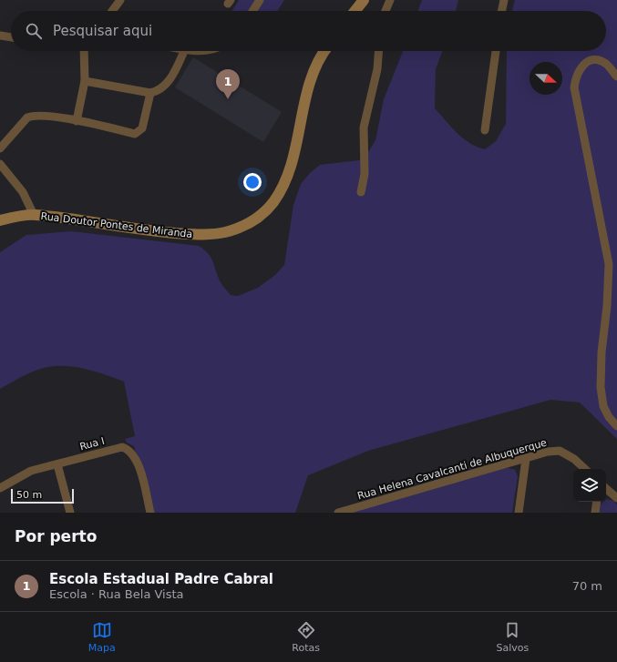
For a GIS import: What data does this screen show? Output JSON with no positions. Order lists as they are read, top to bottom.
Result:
{
  "streets": {
    "street": ["Rua Doutor Pontes de Miranda", "Rua I", "Rua Helena Cavalcanti de Albuquerque"]
  },
  "scale_bar": "50 m",
  "north": "right",
  "page": {
    "search": "Pesquisar aqui",
    "pins": "1",
    "scale": "50 m",
    "heading": "Por perto",
    "list": [
      {
        "mark": "1",
        "name": "Escola Estadual Padre Cabral",
        "note": "Escola · Rua Bela Vista",
        "value": "70 m"
      }
    ],
    "nav": ["Mapa", "Rotas", "Salvos"]
  }
}
